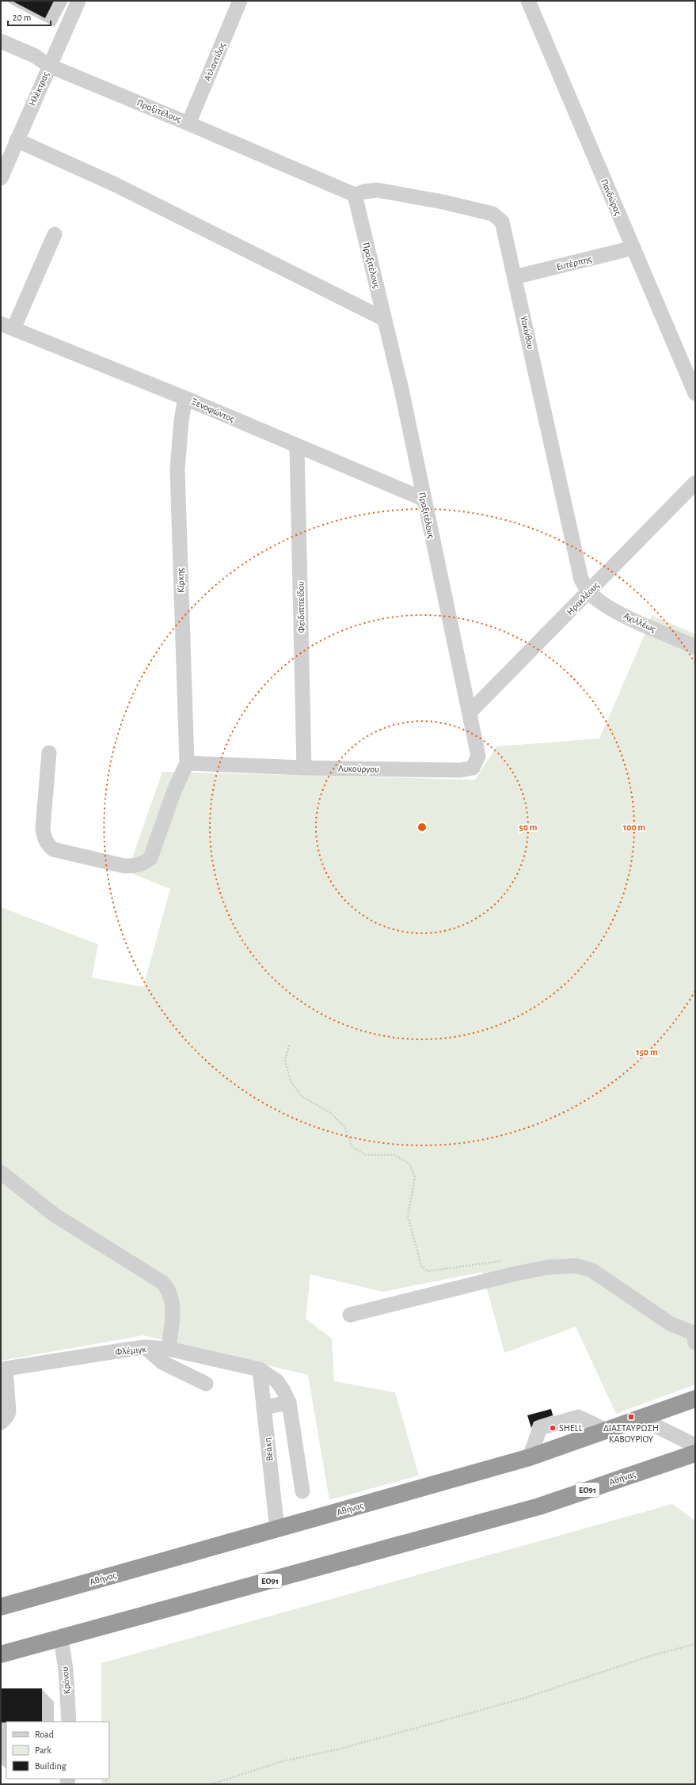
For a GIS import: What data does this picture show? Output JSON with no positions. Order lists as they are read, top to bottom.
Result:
{
  "streets": {
    "highway": ["Αθήνας", "ΕΟ91"],
    "street": [
      "Ατλαντίδος",
      "Ηλέκτρας",
      "Πραξιτέλους",
      "Πανδώρας",
      "Ευτέρπης",
      "Υακίνθου",
      "Ξενοφώντος",
      "Κίρκης",
      "Ηρακλέους",
      "Φειδιππείδου",
      "Αχιλλέως",
      "Λυκούργου",
      "Φλέμιγκ",
      "Βεάκη",
      "Κρόνου"
    ]
  },
  "crossings": [
    ["Ατλαντίδος", "Πραξιτέλους"],
    ["Ηλέκτρας", "Πραξιτέλους"],
    ["Πραξιτέλους", "Υακίνθου"],
    ["Πραξιτέλους", "Ξενοφώντος"],
    ["Πραξιτέλους", "Ηρακλέους"],
    ["Πραξιτέλους", "Λυκούργου"],
    ["Πανδώρας", "Ευτέρπης"],
    ["Ευτέρπης", "Υακίνθου"],
    ["Υακίνθου", "Ηρακλέους"],
    ["Υακίνθου", "Αχιλλέως"],
    ["Ξενοφώντος", "Κίρκης"],
    ["Ξενοφώντος", "Φειδιππείδου"],
    ["Κίρκης", "Λυκούργου"],
    ["Ηρακλέους", "Αχιλλέως"],
    ["Ηρακλέους", "Λυκούργου"],
    ["Φειδιππείδου", "Λυκούργου"],
    ["Φλέμιγκ", "Βεάκη"],
    ["Βεάκη", "Αθήνας"],
    ["Αθήνας", "Κρόνου"]
  ],
  "places": {
    "transit": ["ΔΙΑΣΤΑΥΡΩΣΗ ΚΑΒΟΥΡΙΟΥ"],
    "other": ["SHELL"]
  },
  "legend": ["Road", "Park", "Building"],
  "scale_bar": "20 m",
  "rings": ["50 m", "100 m", "150 m"]
}
